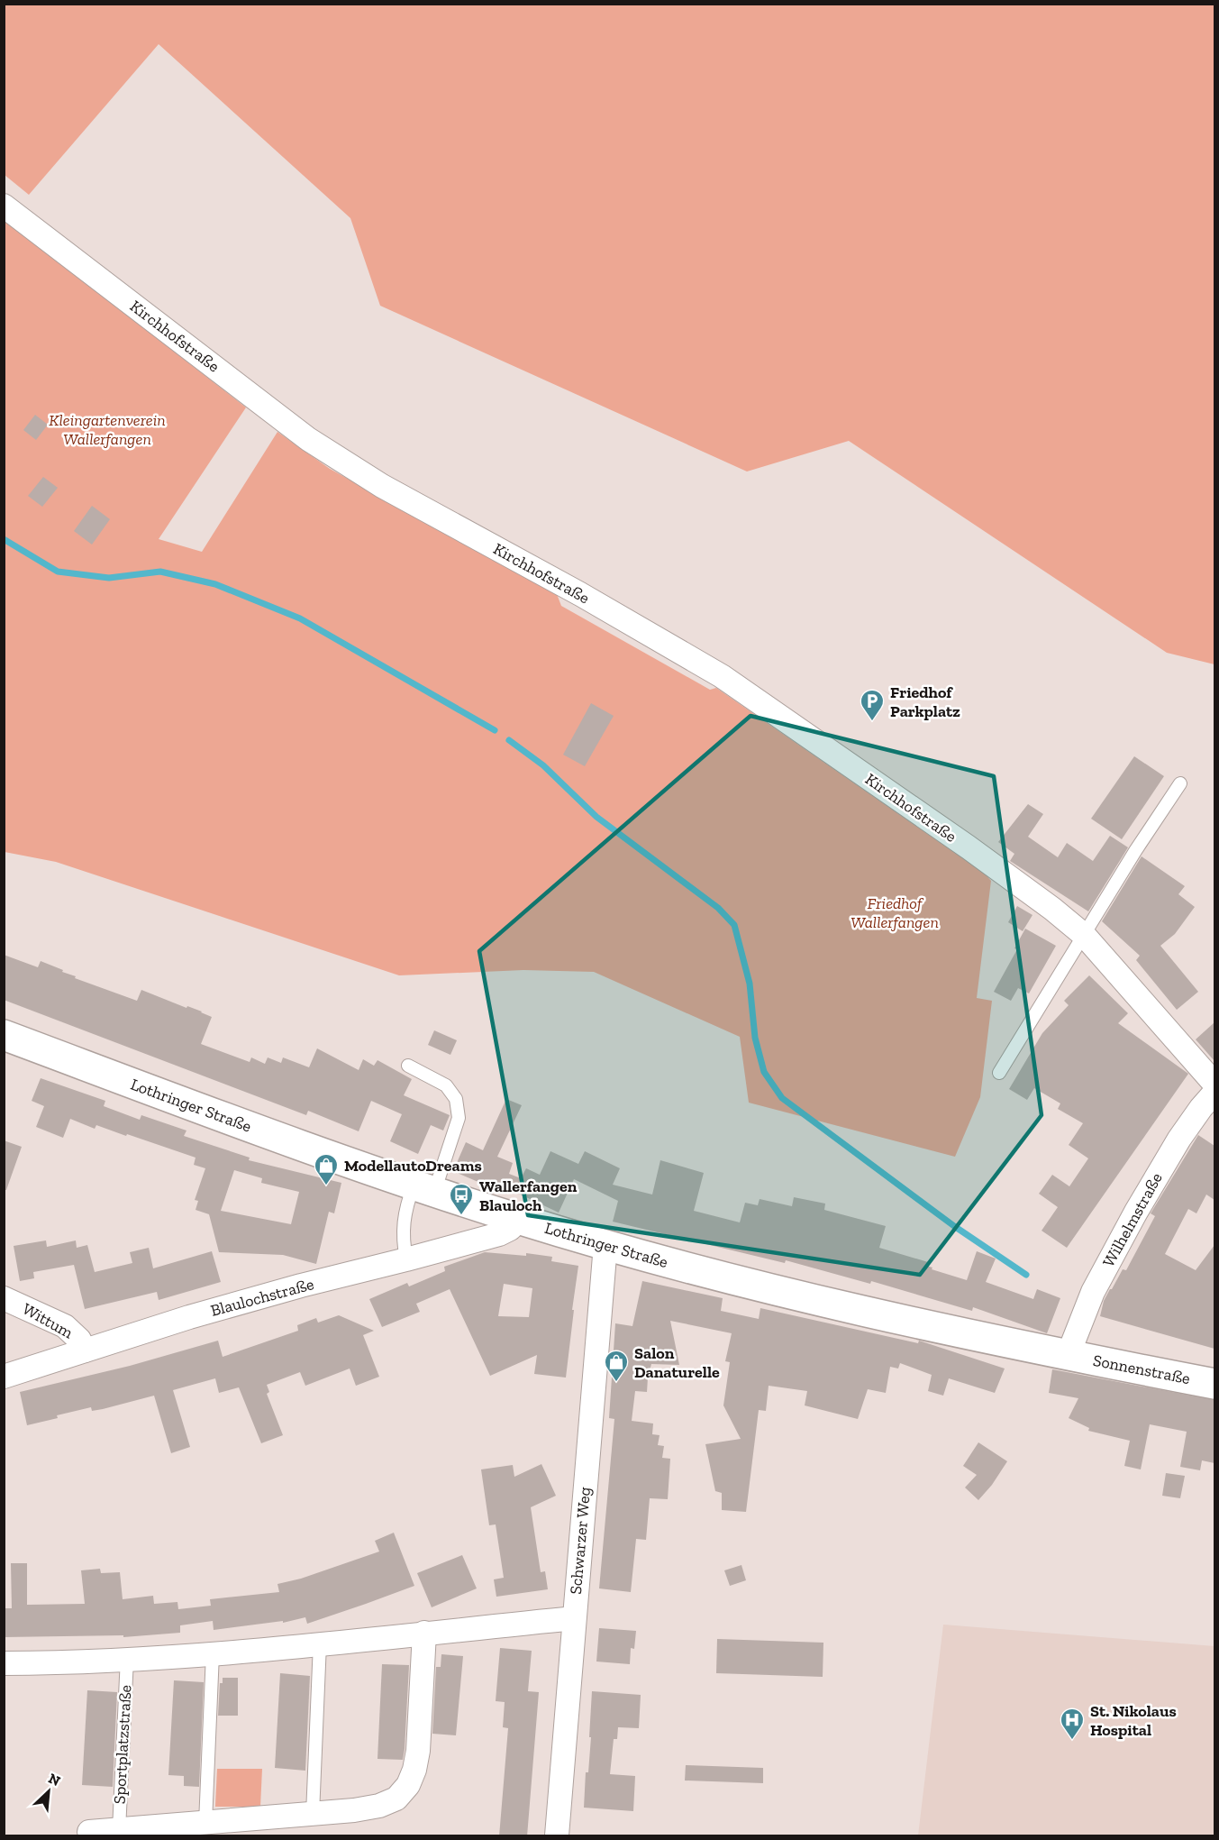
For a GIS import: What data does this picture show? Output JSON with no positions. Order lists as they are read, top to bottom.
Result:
{
  "streets": {
    "street": [
      "Kirchhofstraße",
      "Lothringer Straße",
      "Wilhelmstraße",
      "Blaulochstraße",
      "Wittum",
      "Sonnenstraße",
      "Schwarzer Weg"
    ],
    "lane": ["Sportplatzstraße"]
  },
  "crossings": [
    ["Lothringer Straße", "Wilhelmstraße"],
    ["Lothringer Straße", "Blaulochstraße"],
    ["Lothringer Straße", "Sonnenstraße"],
    ["Lothringer Straße", "Schwarzer Weg"],
    ["Wilhelmstraße", "Sonnenstraße"],
    ["Blaulochstraße", "Wittum"]
  ],
  "parks": ["Kleingartenverein Wallerfangen", "Friedhof Wallerfangen"],
  "places": {
    "parking": ["Friedhof Parkplatz"],
    "shop": ["ModellautoDreams", "Salon Danaturelle"],
    "bus stop": ["Wallerfangen Blauloch"],
    "hospital": ["St. Nikolaus Hospital"]
  },
  "north": "top right"
}
